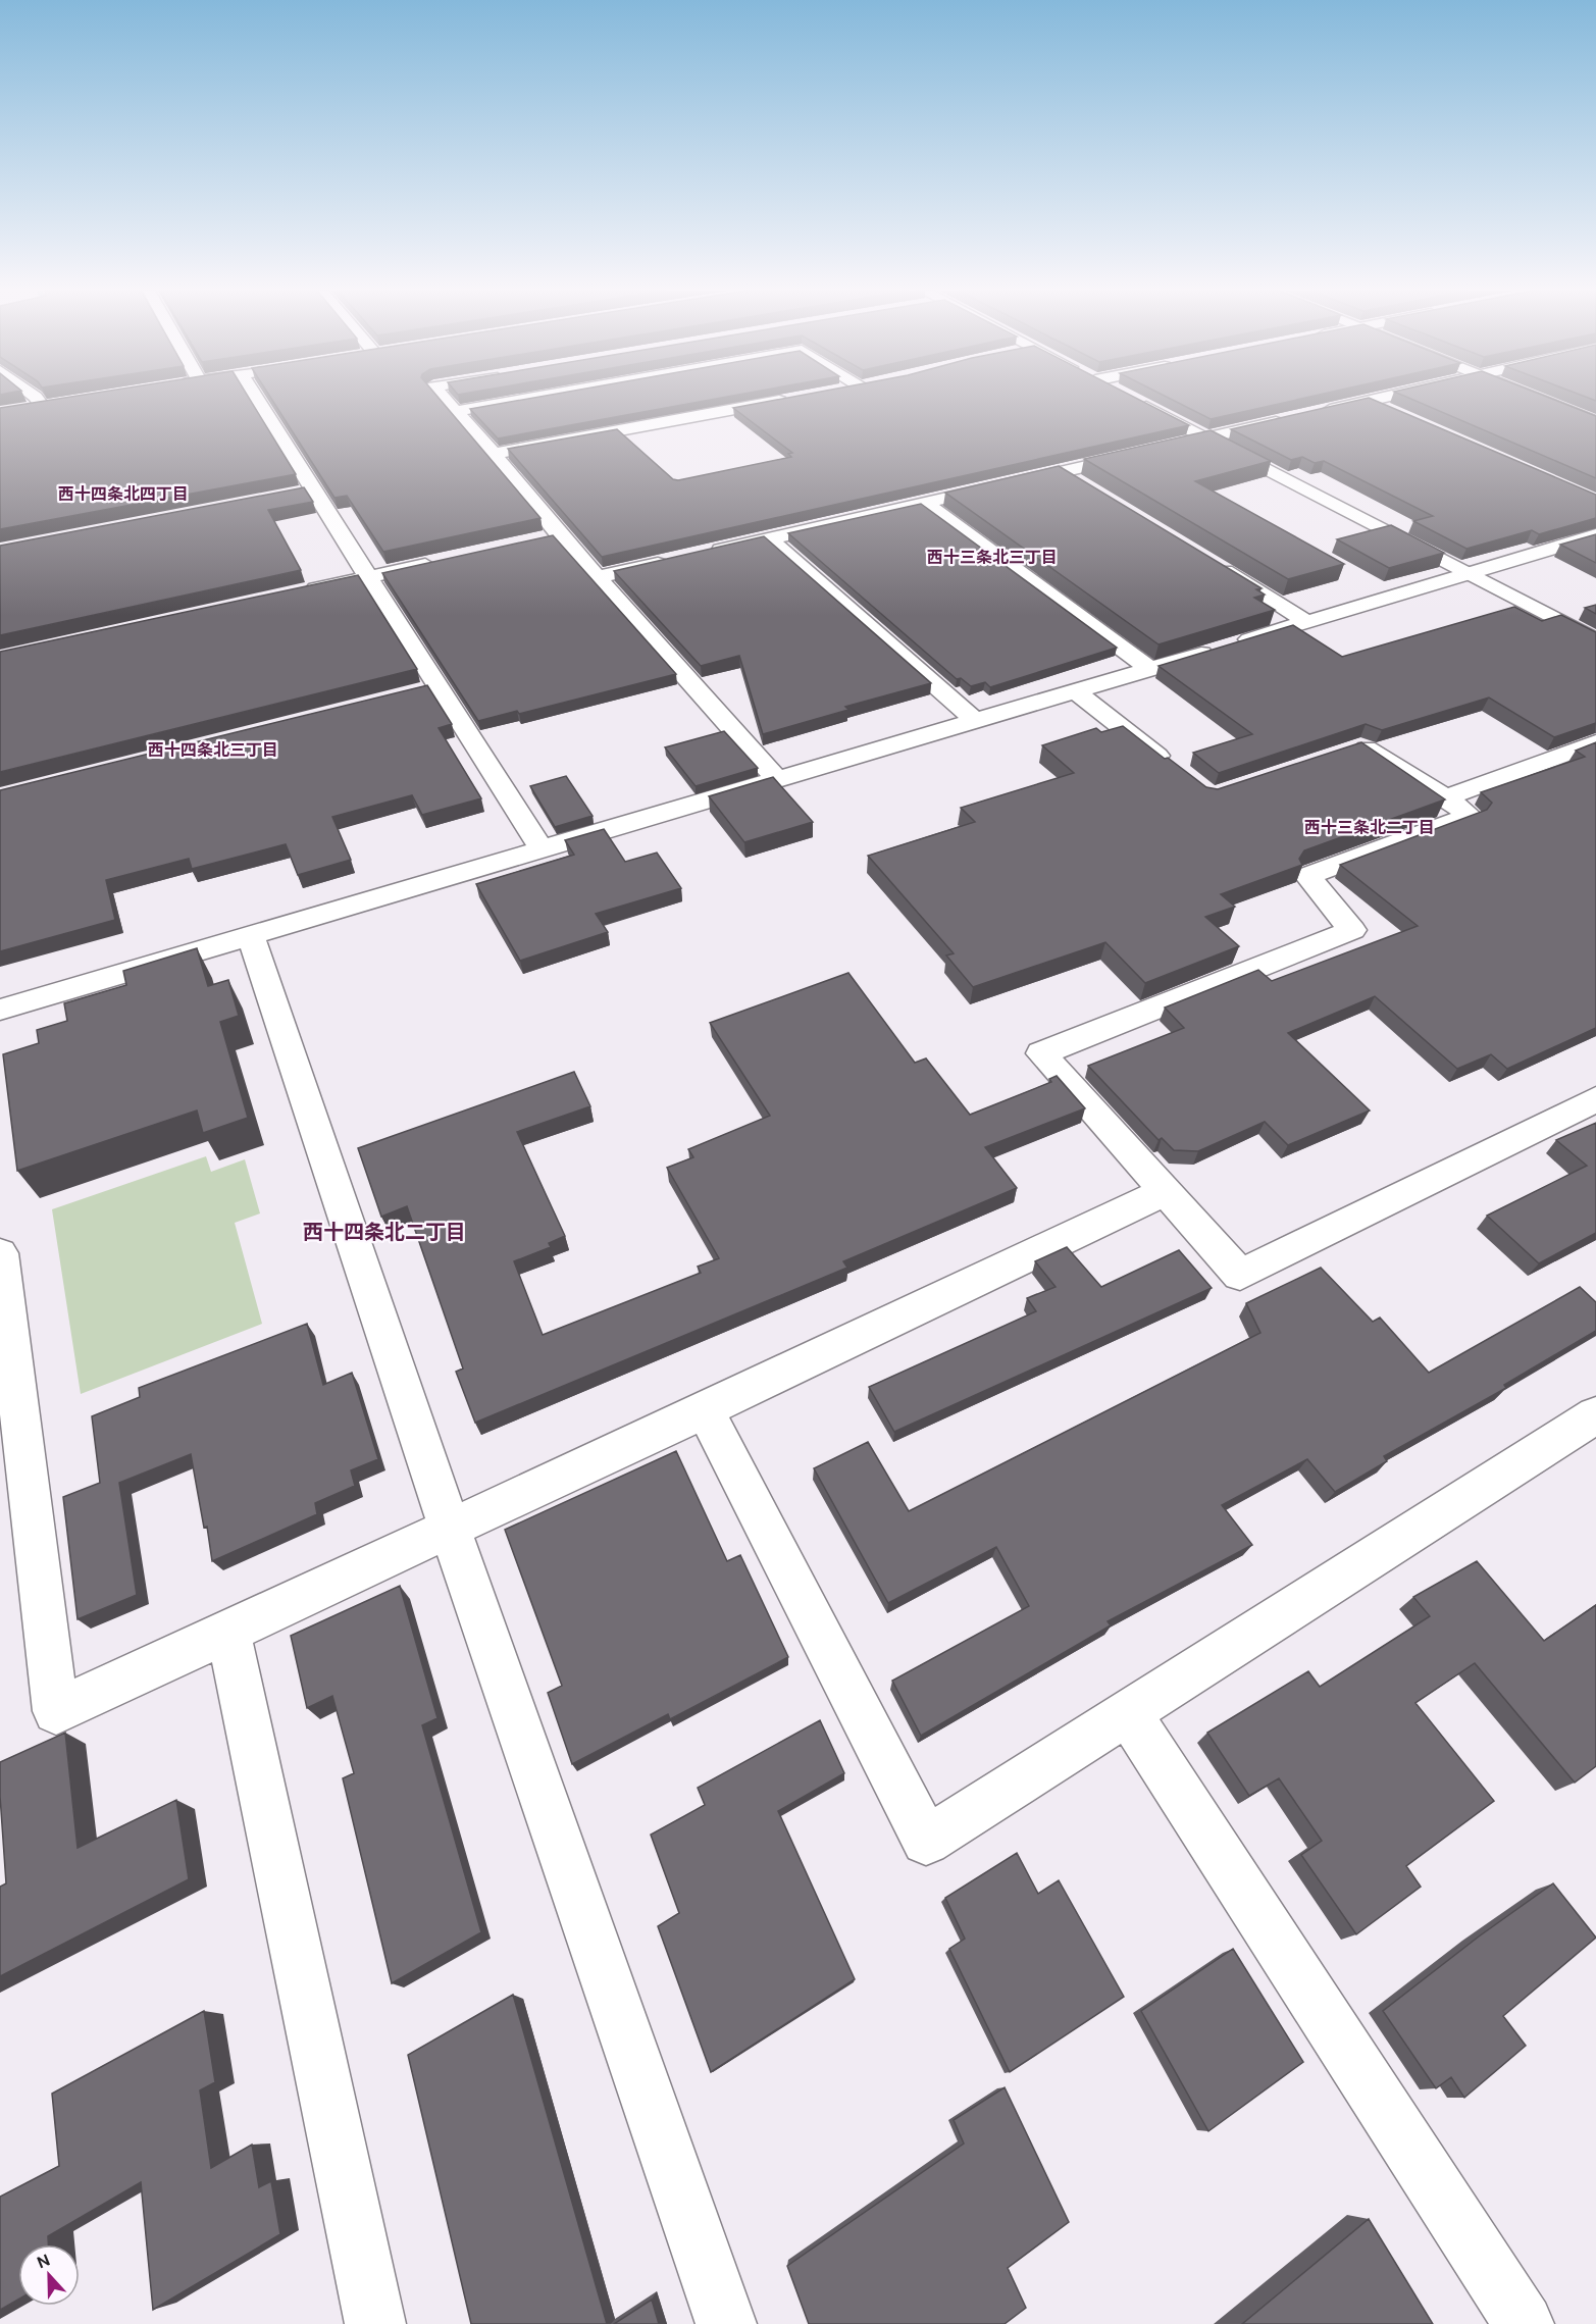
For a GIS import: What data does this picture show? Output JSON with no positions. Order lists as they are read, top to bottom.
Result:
{
  "districts": [
    "西十四条北四丁目",
    "西十三条北三丁目",
    "西十四条北三丁目",
    "西十三条北二丁目",
    "西十四条北二丁目"
  ],
  "north": "top"
}
